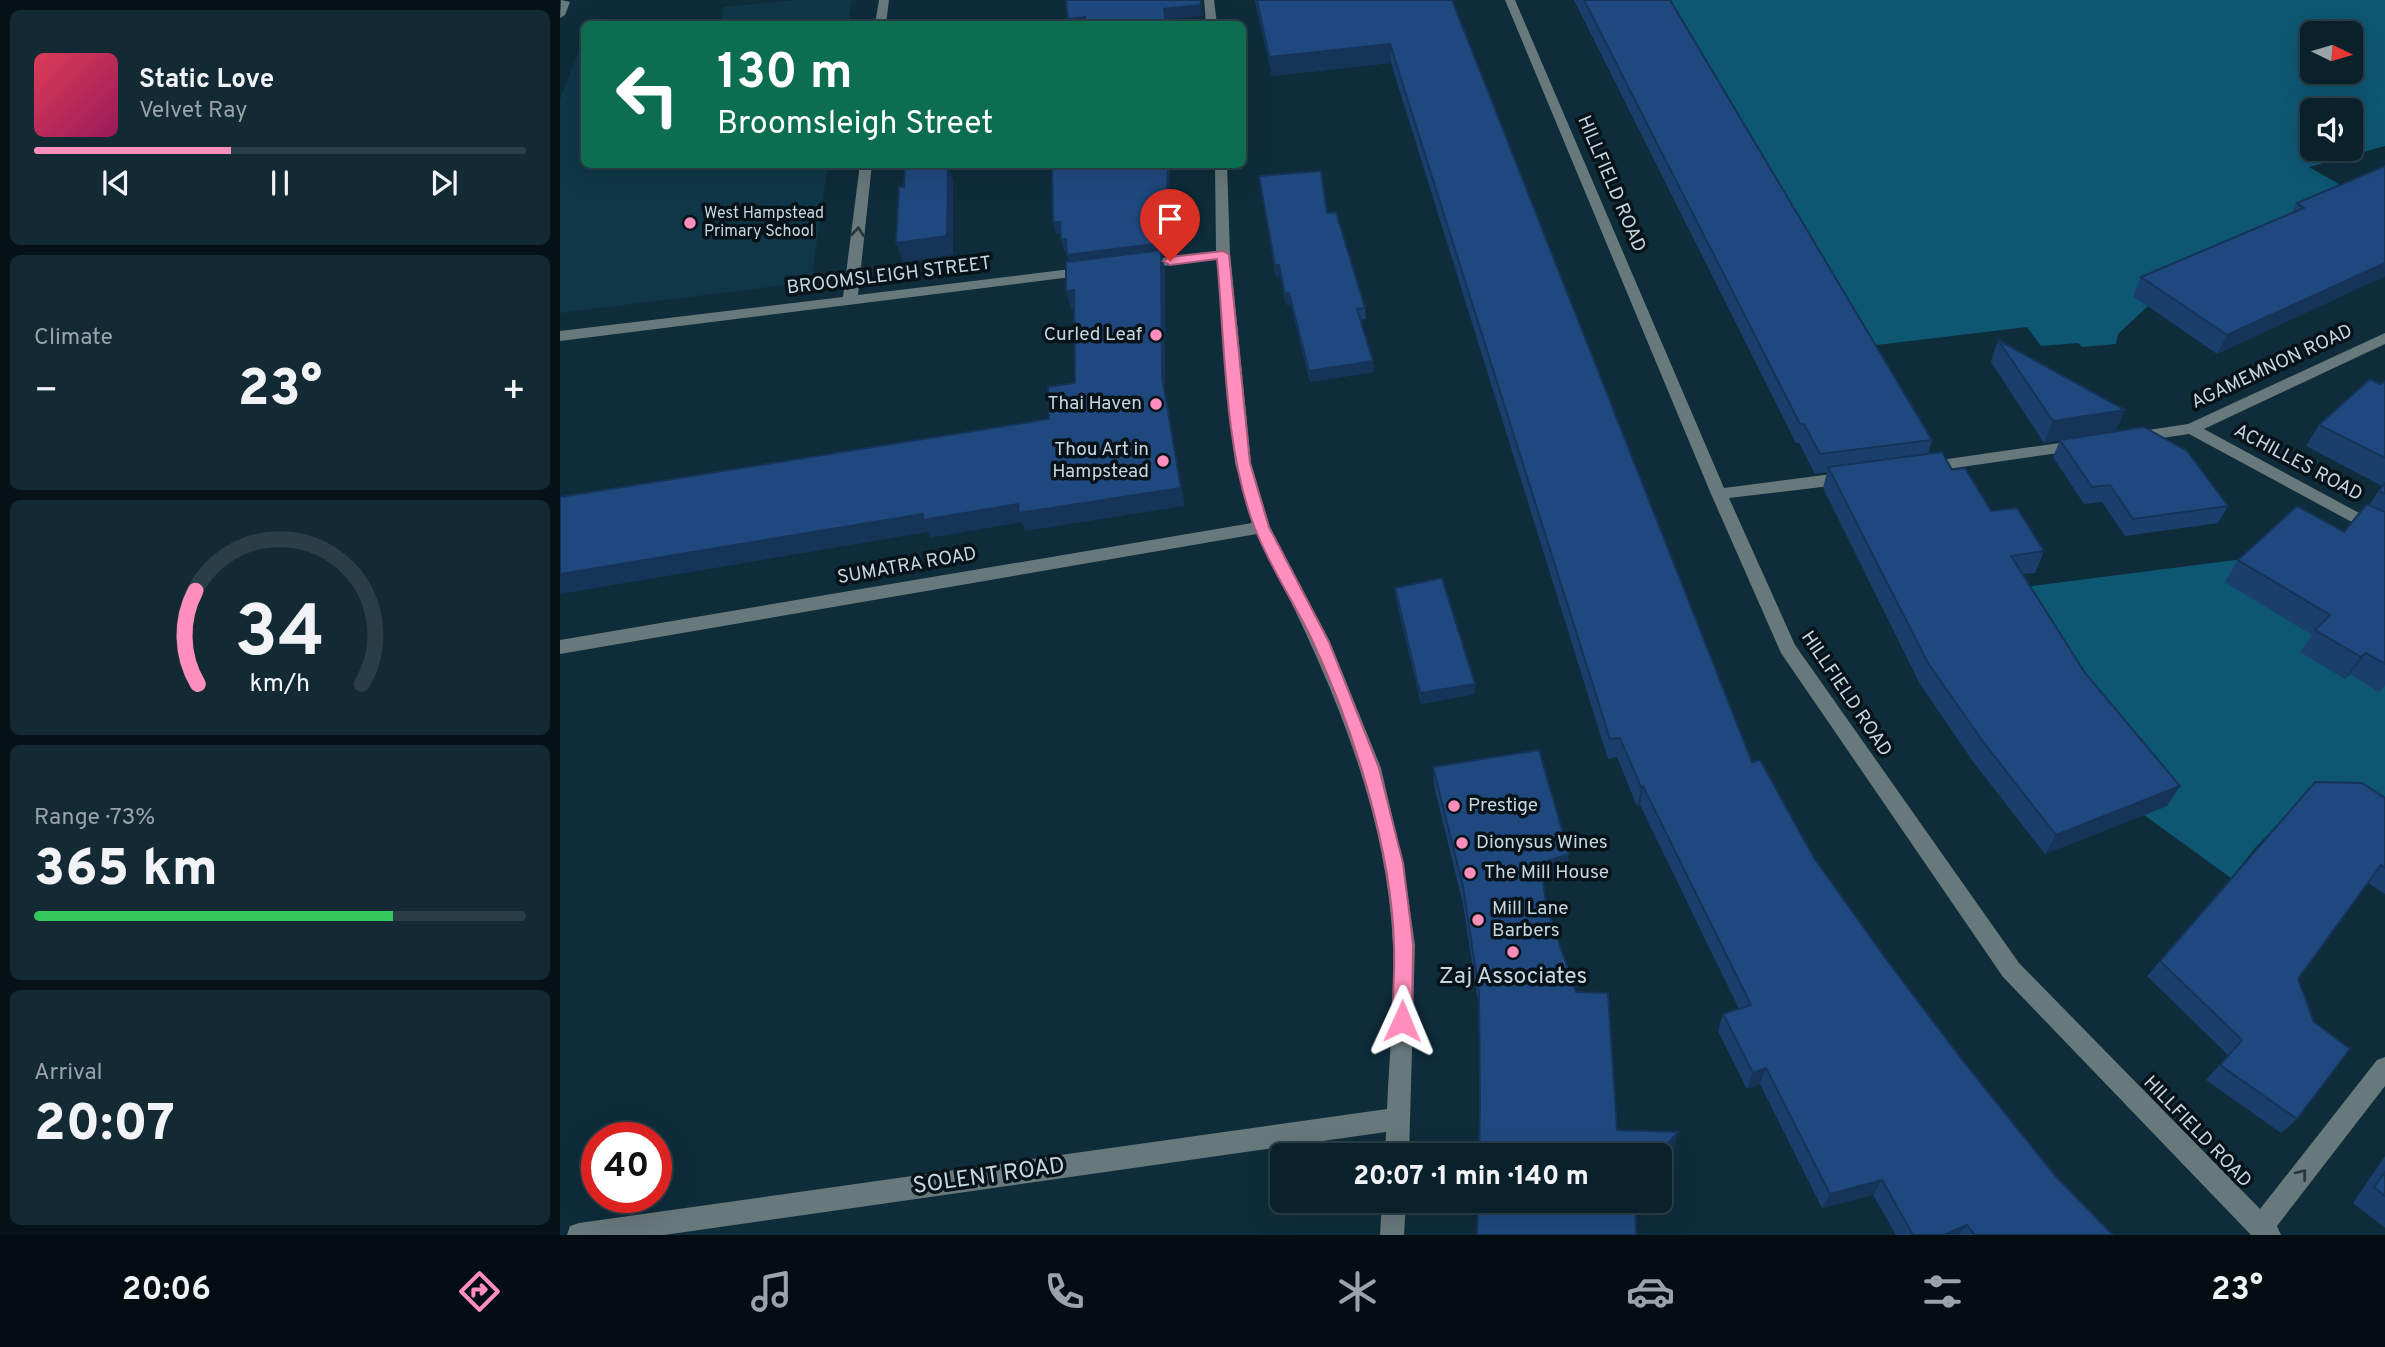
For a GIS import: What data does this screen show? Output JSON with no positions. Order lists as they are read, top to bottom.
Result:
{
  "streets": {
    "street": [
      "HILLFIELD ROAD",
      "BROOMSLEIGH STREET",
      "AGAMEMNON ROAD",
      "ACHILLES ROAD",
      "SUMATRA ROAD",
      "SOLENT ROAD"
    ]
  },
  "crossings": [
    ["AGAMEMNON ROAD", "ACHILLES ROAD"]
  ],
  "places": [
    "West Hampstead Primary School",
    "Curled Leaf",
    "Thai Haven",
    "Thou Art in Hampstead",
    "Prestige",
    "Dionysus Wines",
    "The Mill House",
    "Mill Lane Barbers",
    "Zaj Associates"
  ],
  "north": "right",
  "page": {
    "turn": ["130 m", "Broomsleigh Street"],
    "song": ["Static Love", "Velvet Ray"],
    "tile": [
      "Climate",
      ["Range · 73%", "365 km"],
      ["Arrival", "20:07"]
    ],
    "heat": ["−", "23°", "+"],
    "limit": "40",
    "trip": "20:07 · 1 min · 140 m",
    "tabs": ["20:06", "23°"],
    "gauge": ["34", "km/h"]
  }
}
